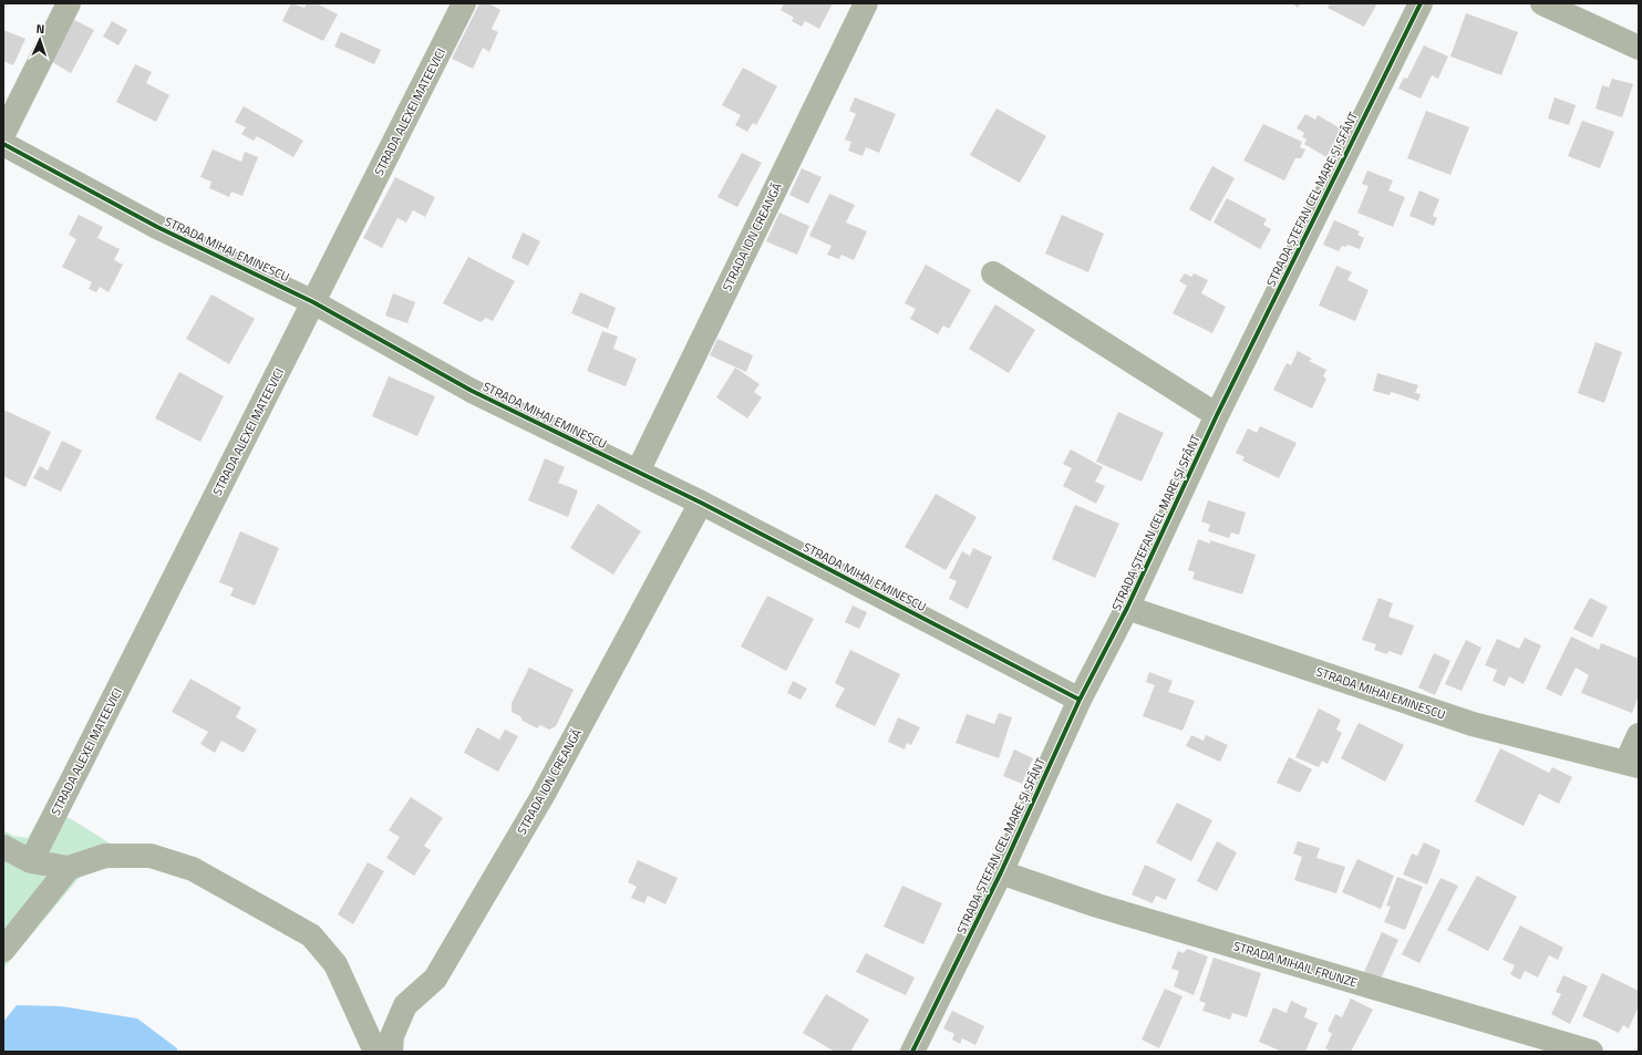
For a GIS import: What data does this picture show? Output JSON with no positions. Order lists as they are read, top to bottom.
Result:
{
  "streets": {
    "street": [
      "STRADA ALEXEI MATEEVICI",
      "STRADA ȘTEFAN CEL MARE ȘI SFÂNT",
      "STRADA ION CREANGĂ",
      "STRADA MIHAI EMINESCU",
      "STRADA MIHAIL FRUNZE"
    ]
  },
  "crossings": [
    ["STRADA ALEXEI MATEEVICI", "STRADA MIHAI EMINESCU"],
    ["STRADA ȘTEFAN CEL MARE ȘI SFÂNT", "STRADA MIHAI EMINESCU"],
    ["STRADA ȘTEFAN CEL MARE ȘI SFÂNT", "STRADA MIHAIL FRUNZE"],
    ["STRADA ION CREANGĂ", "STRADA MIHAI EMINESCU"]
  ],
  "north": "top"
}
